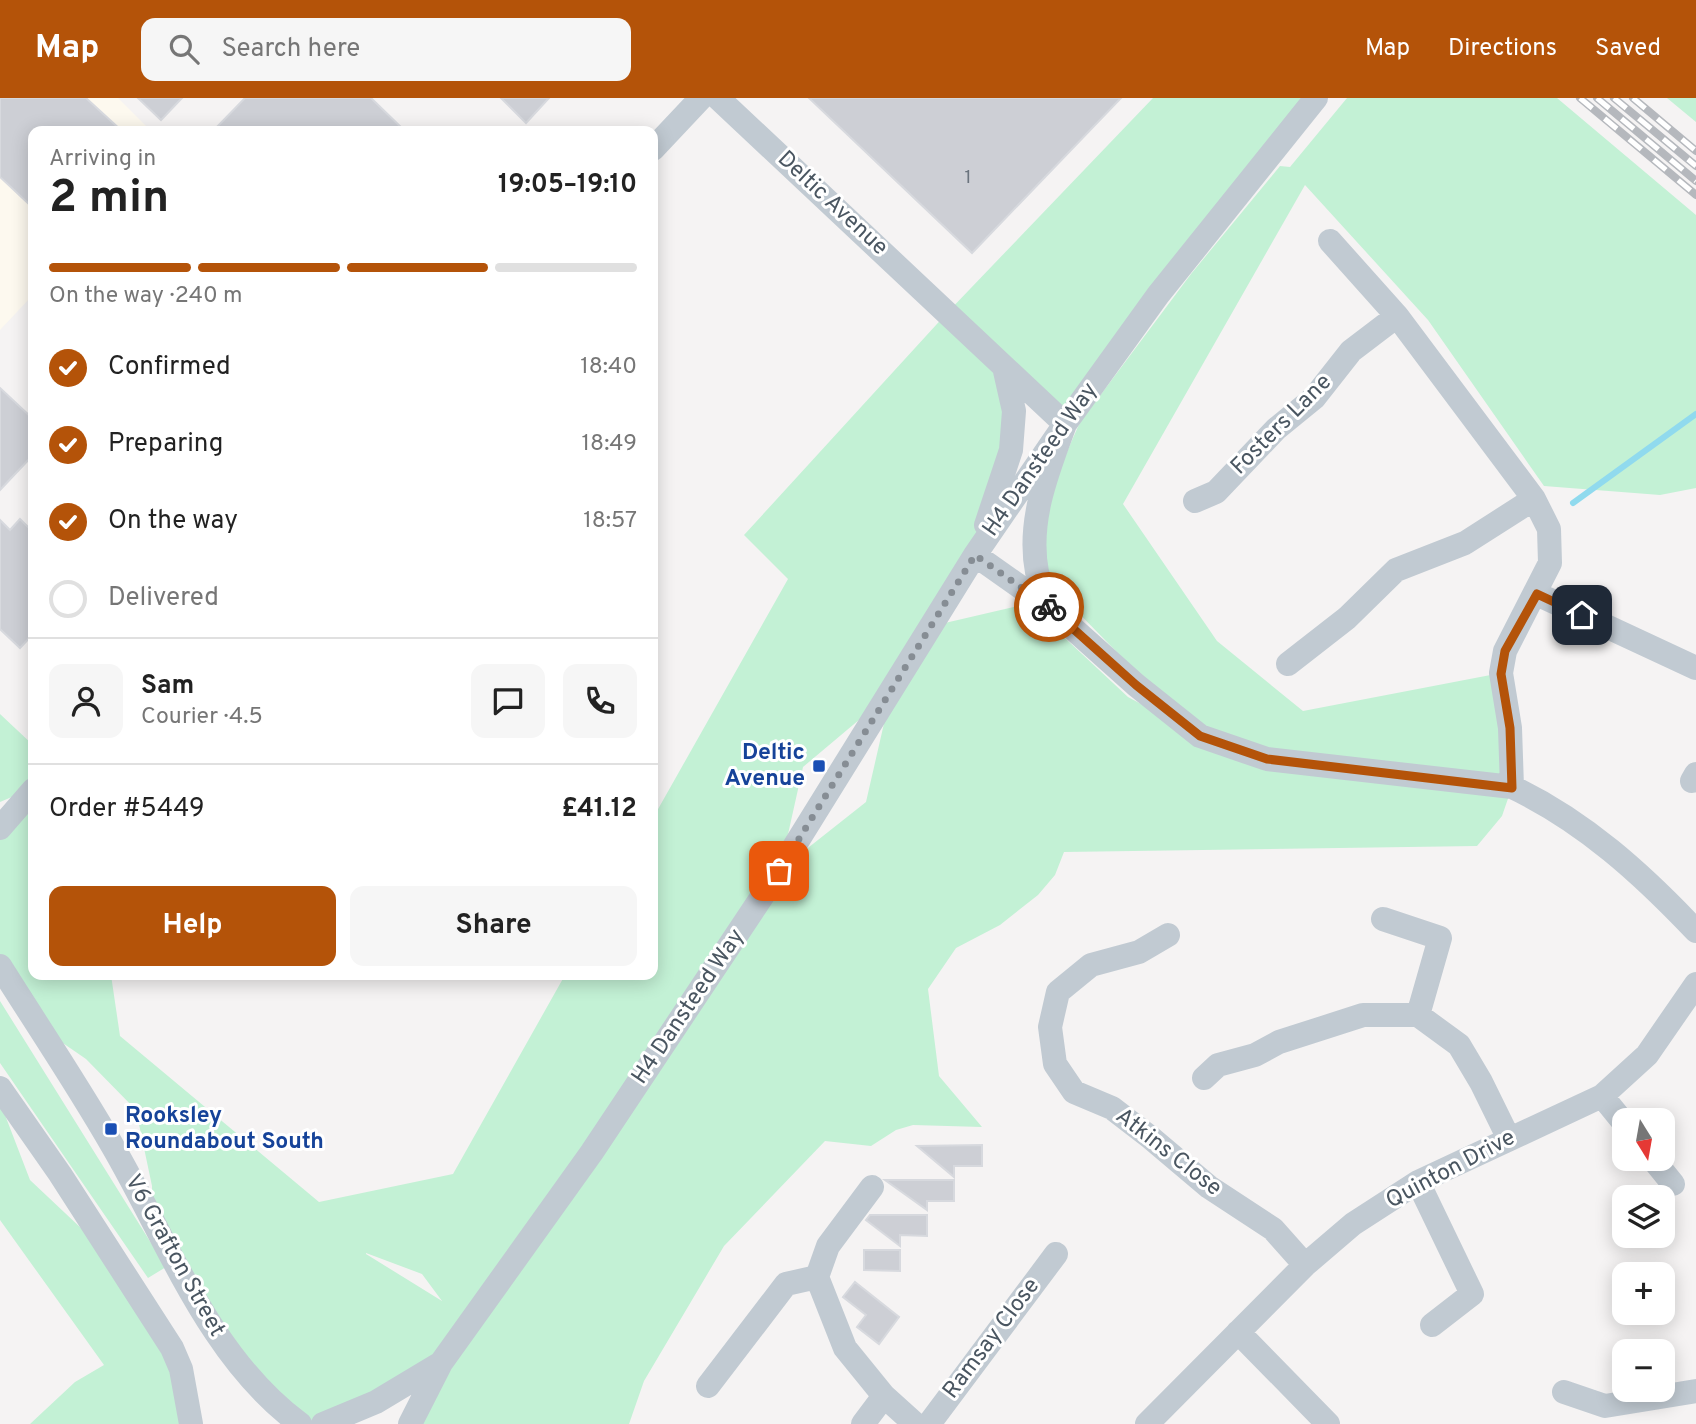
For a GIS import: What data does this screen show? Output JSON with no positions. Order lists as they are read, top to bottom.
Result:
{
  "streets": {
    "street": [
      "Deltic Avenue",
      "Fosters Lane",
      "H4 Dansteed Way",
      "Atkins Close",
      "Quinton Drive",
      "V6 Grafton Street",
      "Ramsay Close"
    ]
  },
  "crossings": [
    ["Deltic Avenue", "H4 Dansteed Way"],
    ["Atkins Close", "Quinton Drive"]
  ],
  "places": {
    "transit": ["Deltic Avenue", "Rooksley Roundabout South"]
  },
  "house_numbers": ["1"],
  "north": "bottom",
  "page": {
    "header": "Map",
    "search": "Search here",
    "nav": ["Map", "Directions", "Saved"],
    "heading": ["2 min", "Arriving in", "19:05–19:10"],
    "panel": [
      "Sam",
      "Courier · 4.5",
      "Order #5449",
      "£41.12"
    ],
    "bar": "On the way · 240 m",
    "list": [
      ["Confirmed", "18:40"],
      ["Preparing", "18:49"],
      ["On the way", "18:57"],
      "Delivered"
    ],
    "buttons": ["Help", "Share"],
    "map_buttons": ["+", "−"]
  }
}
